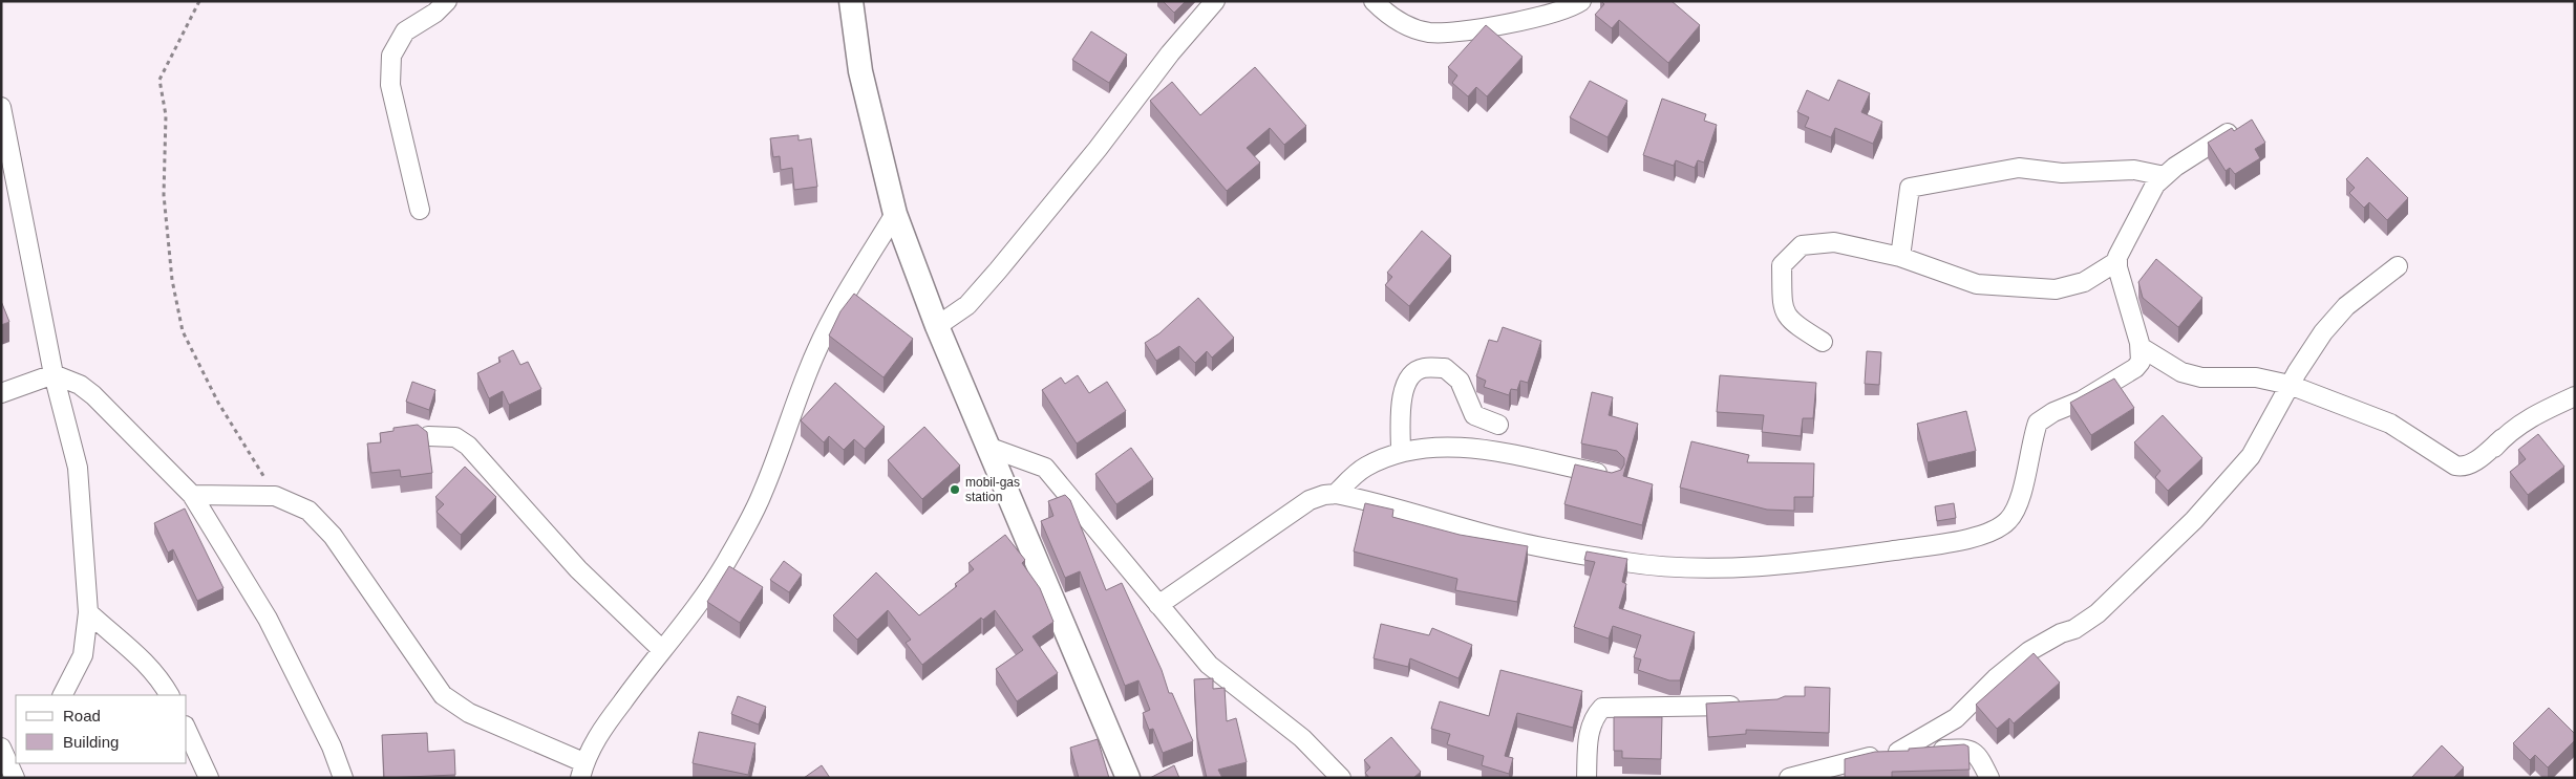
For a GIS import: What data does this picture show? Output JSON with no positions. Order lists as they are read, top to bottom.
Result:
{
  "places": ["mobil-gas station"],
  "legend": ["Road", "Building"]
}
